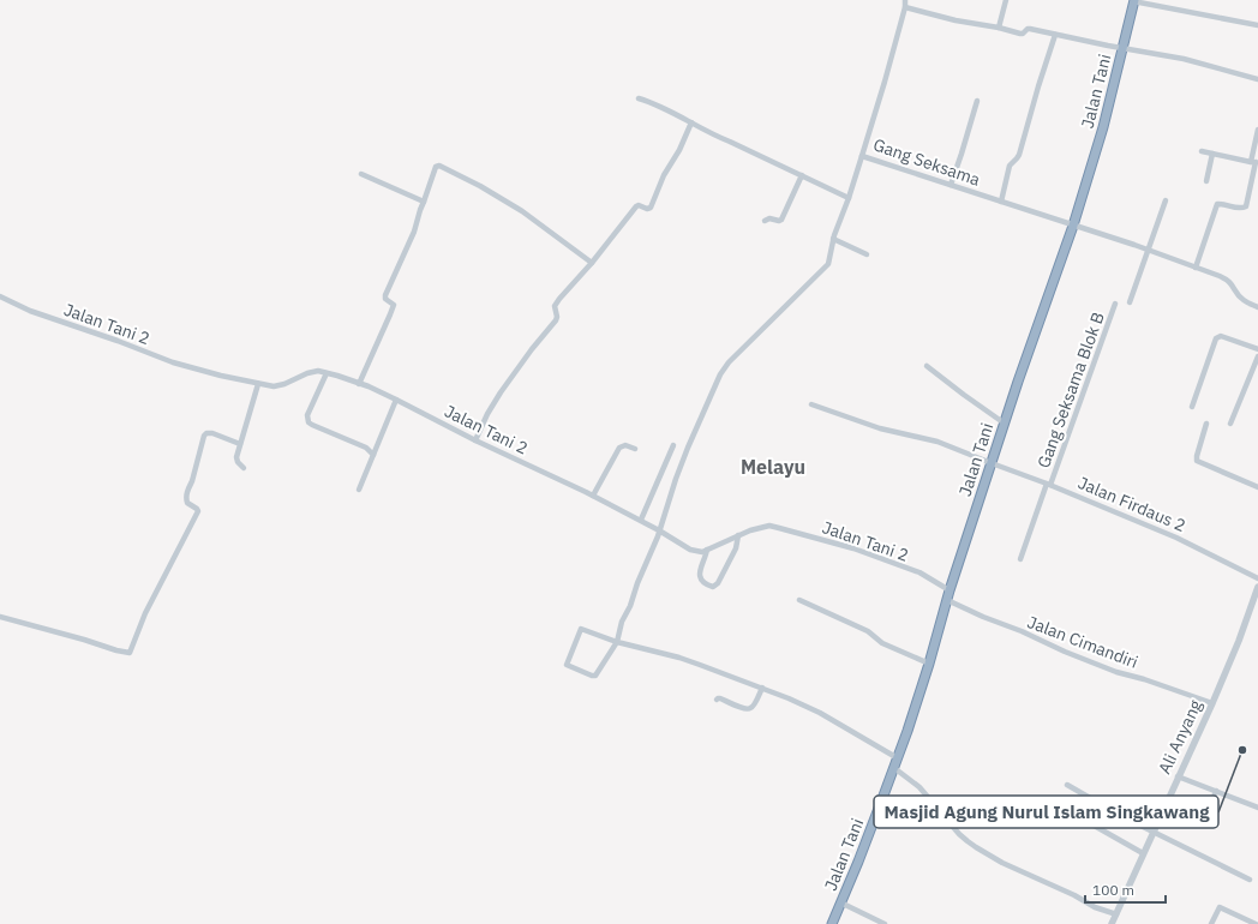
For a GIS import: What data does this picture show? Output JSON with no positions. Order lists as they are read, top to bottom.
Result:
{
  "streets": {
    "highway": ["Jalan Tani"],
    "street": [
      "Gang Seksama",
      "Jalan Tani 2",
      "Gang Seksama Blok B",
      "Jalan Firdaus 2",
      "Jalan Cimandiri",
      "Ali Anyang"
    ]
  },
  "crossings": [
    ["Jalan Tani", "Gang Seksama"],
    ["Jalan Tani", "Jalan Tani 2"],
    ["Jalan Tani", "Jalan Firdaus 2"],
    ["Jalan Tani", "Jalan Cimandiri"],
    ["Gang Seksama Blok B", "Jalan Firdaus 2"],
    ["Jalan Cimandiri", "Ali Anyang"]
  ],
  "districts": ["Melayu"],
  "places": ["Masjid Agung Nurul Islam Singkawang"],
  "scale_bar": "100 m"
}
